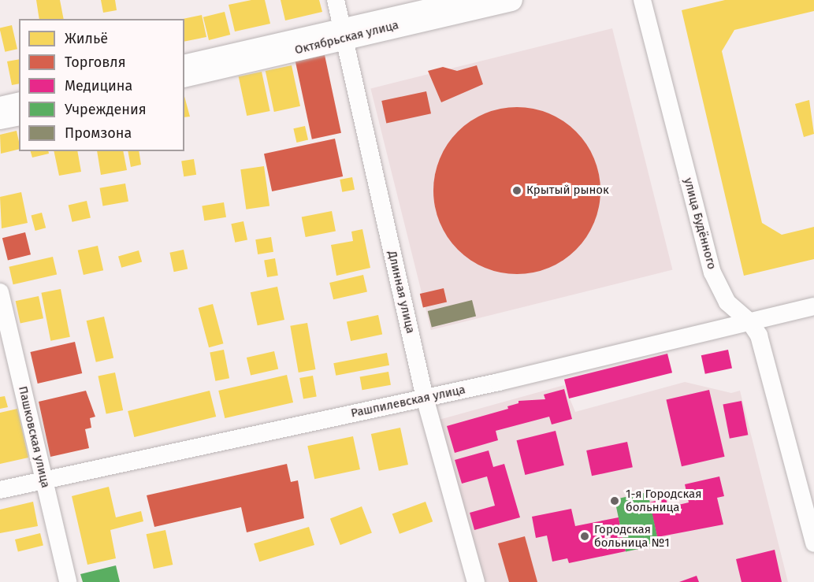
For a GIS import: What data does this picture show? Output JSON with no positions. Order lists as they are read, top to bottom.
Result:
{
  "streets": {
    "main road": ["Октябрьская улица"],
    "street": [
      "улица Будённого",
      "Длинная улица",
      "Рашпилевская улица",
      "Пашковская улица"
    ]
  },
  "crossings": [
    ["Октябрьская улица", "Длинная улица"],
    ["улица Будённого", "Рашпилевская улица"],
    ["Длинная улица", "Рашпилевская улица"],
    ["Рашпилевская улица", "Пашковская улица"]
  ],
  "places": ["Крытый рынок", "1-я Городская больница", "Городская больница №1"],
  "legend": [
    "Жильё",
    "Торговля",
    "Медицина",
    "Учреждения",
    "Промзона"
  ]
}
